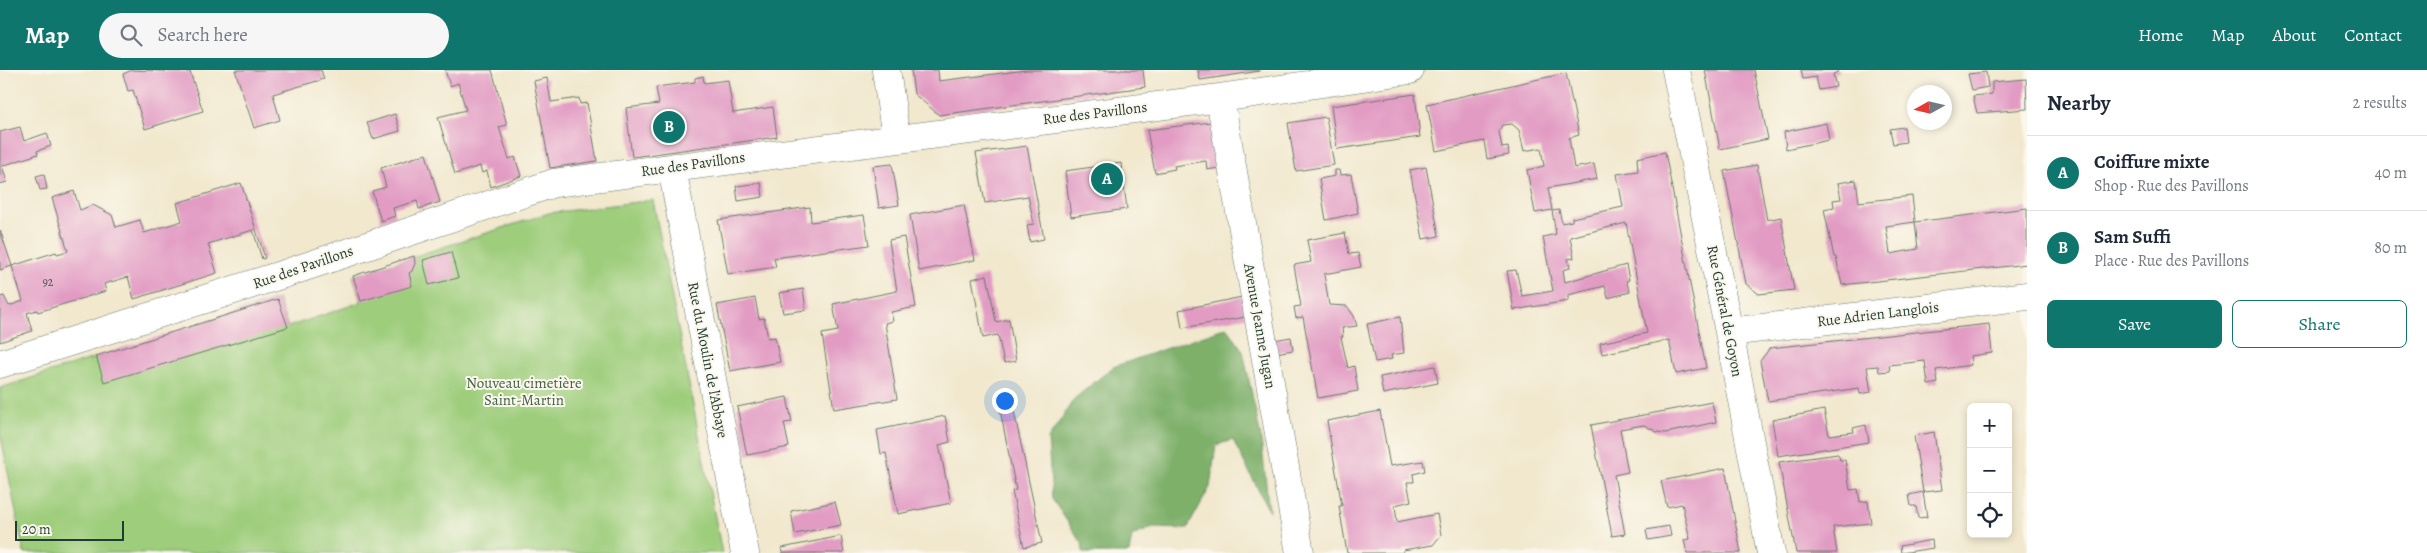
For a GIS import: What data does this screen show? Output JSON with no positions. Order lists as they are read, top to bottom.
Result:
{
  "streets": {
    "street": [
      "Rue des Pavillons",
      "Rue Général de Goyon",
      "Rue Adrien Langlois",
      "Avenue Jeanne Jugan",
      "Rue du Moulin de l'Abbaye"
    ]
  },
  "crossings": [
    ["Rue des Pavillons", "Avenue Jeanne Jugan"],
    ["Rue des Pavillons", "Rue du Moulin de l'Abbaye"],
    ["Rue Général de Goyon", "Rue Adrien Langlois"]
  ],
  "parks": ["Nouveau cimetière Saint-Martin"],
  "house_numbers": ["92"],
  "scale_bar": "20 m",
  "north": "left",
  "page": {
    "header": "Map",
    "search": "Search here",
    "nav": [
      "Home",
      "Map",
      "About",
      "Contact"
    ],
    "heading": ["Nearby", "2 results"],
    "pins": ["B", "A"],
    "list": [
      {
        "mark": "A",
        "name": "Coiffure mixte",
        "note": "Shop · Rue des Pavillons",
        "value": "40 m"
      },
      {
        "mark": "B",
        "name": "Sam Suffi",
        "note": "Place · Rue des Pavillons",
        "value": "80 m"
      }
    ],
    "buttons": ["Save", "Share"],
    "map_buttons": ["+", "−"],
    "scale": "20 m"
  }
}
